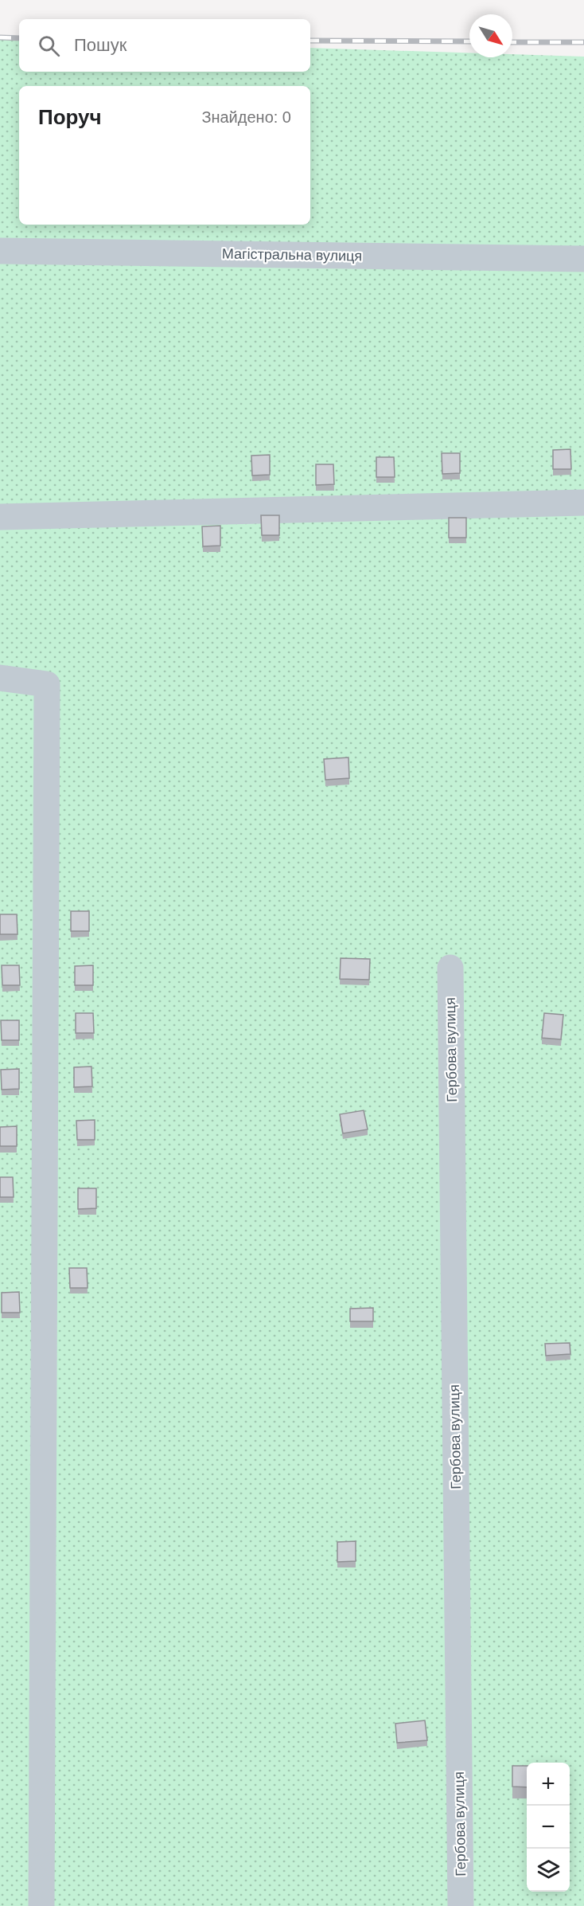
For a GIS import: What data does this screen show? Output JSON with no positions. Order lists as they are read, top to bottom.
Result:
{
  "streets": {
    "street": ["Магістральна вулиця", "Гербова вулиця"]
  },
  "north": "bottom right",
  "page": {
    "search": "Пошук",
    "heading": ["Поруч", "Знайдено: 0"],
    "map_buttons": ["+", "−"]
  }
}
